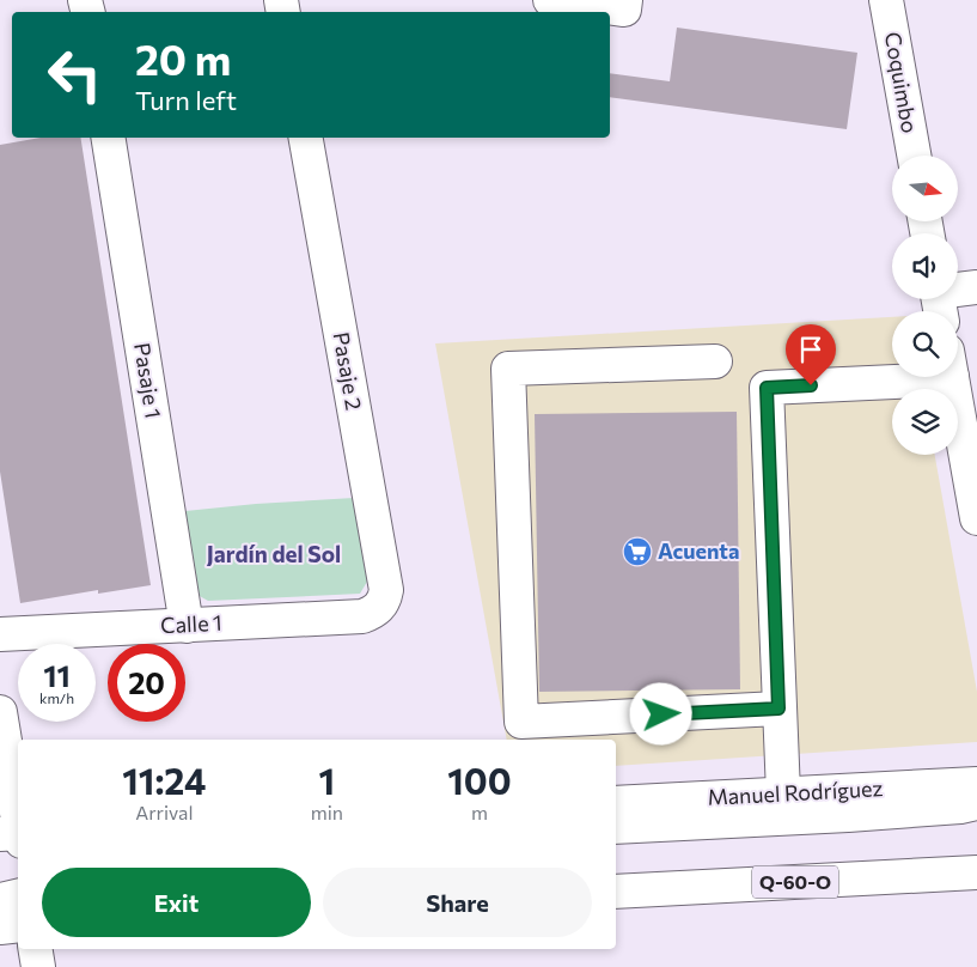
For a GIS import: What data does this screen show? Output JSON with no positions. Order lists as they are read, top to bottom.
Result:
{
  "streets": {
    "street": [
      "Coquimbo",
      "Pasaje 2",
      "Pasaje 1",
      "Calle 1",
      "Manuel Rodríguez",
      "Q-60-O"
    ]
  },
  "crossings": [
    ["Pasaje 2", "Calle 1"],
    ["Pasaje 1", "Calle 1"]
  ],
  "districts": ["Jardín del Sol"],
  "places": {
    "supermarket": ["Acuenta"]
  },
  "north": "right",
  "page": {
    "turn": ["20 m", "Turn left"],
    "speed": "11 km/h",
    "limit": "20",
    "eta": [
      "11:24",
      "Arrival",
      "1",
      "min",
      "100",
      "m"
    ],
    "buttons": ["Exit", "Share"]
  }
}
